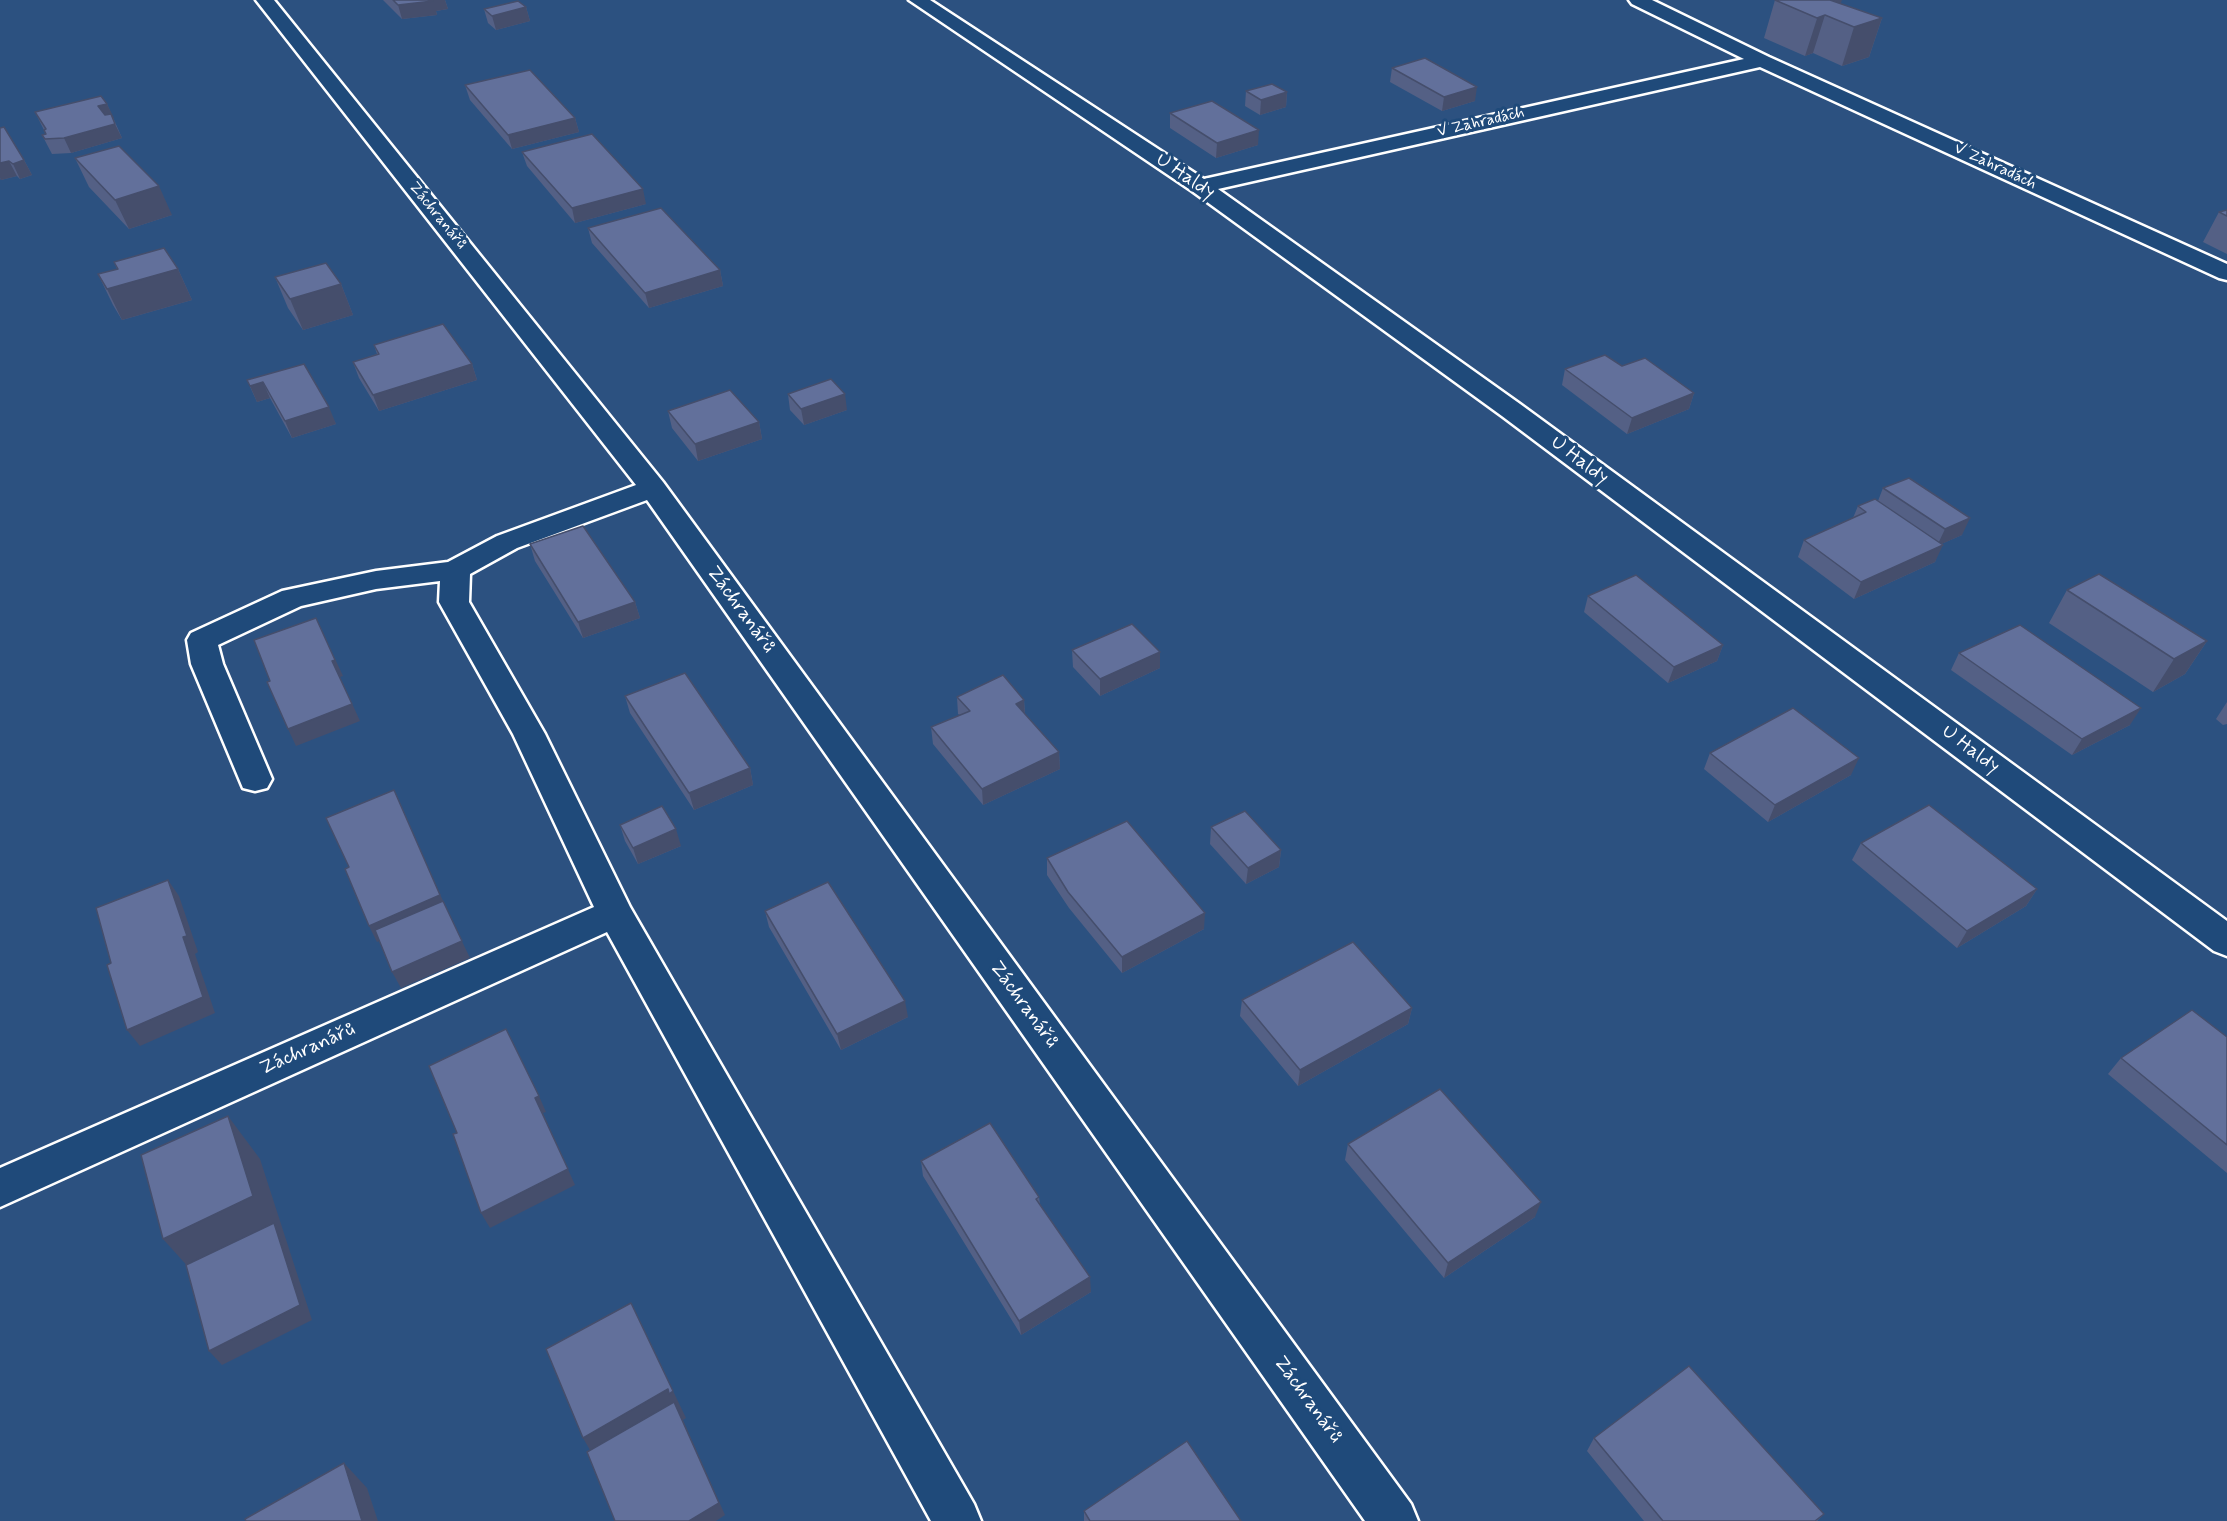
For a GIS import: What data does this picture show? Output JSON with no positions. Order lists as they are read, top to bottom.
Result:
{
  "streets": {
    "street": ["V Zahradách", "U Haldy", "Záchranářů"]
  },
  "crossings": [
    ["V Zahradách", "U Haldy"]
  ]
}
